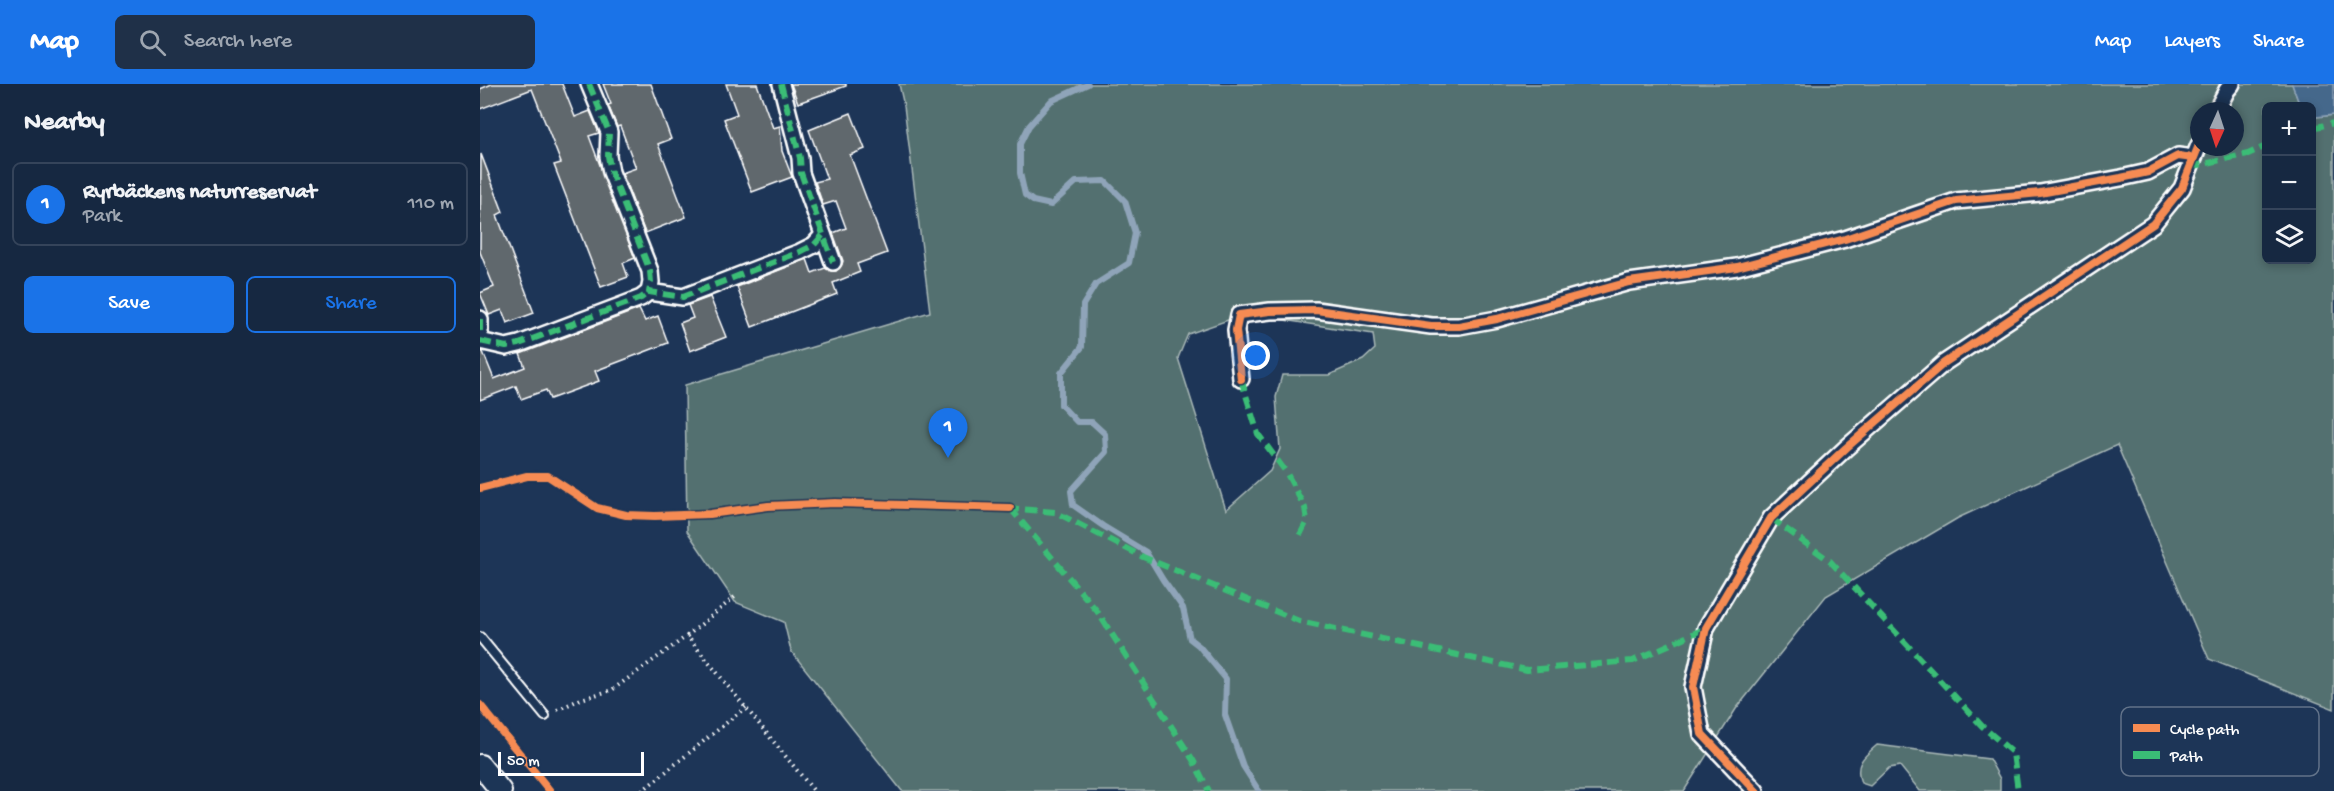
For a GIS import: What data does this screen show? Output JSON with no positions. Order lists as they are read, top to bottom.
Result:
{
  "legend": ["Cycle path", "Path"],
  "scale_bar": "50 m",
  "north": "bottom",
  "page": {
    "header": "Map",
    "search": "Search here",
    "nav": ["Map", "Layers", "Share"],
    "heading": "Nearby",
    "map_buttons": ["+", "−"],
    "list": [
      {
        "mark": "1",
        "name": "Ryrbäckens naturreservat",
        "note": "Park",
        "value": "110 m"
      }
    ],
    "buttons": ["Save", "Share"],
    "pins": "1",
    "scale": "50 m"
  }
}
